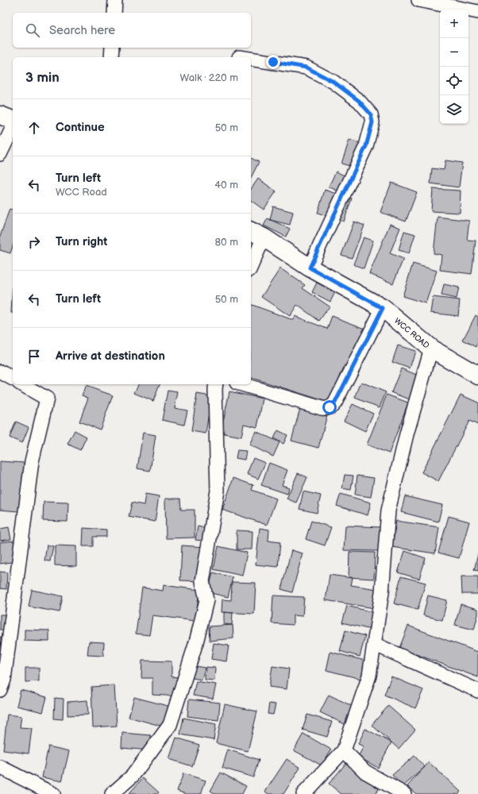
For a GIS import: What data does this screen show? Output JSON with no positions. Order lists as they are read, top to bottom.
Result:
{
  "streets": {
    "main road": ["WCC ROAD"]
  },
  "page": {
    "map_buttons": ["+", "−"],
    "search": "Search here",
    "heading": ["3 min", "Walk · 220 m"],
    "list": [
      ["Continue", "50 m"],
      ["Turn left", "WCC Road", "40 m"],
      ["Turn right", "80 m"],
      ["Turn left", "50 m"],
      "Arrive at destination"
    ]
  }
}
